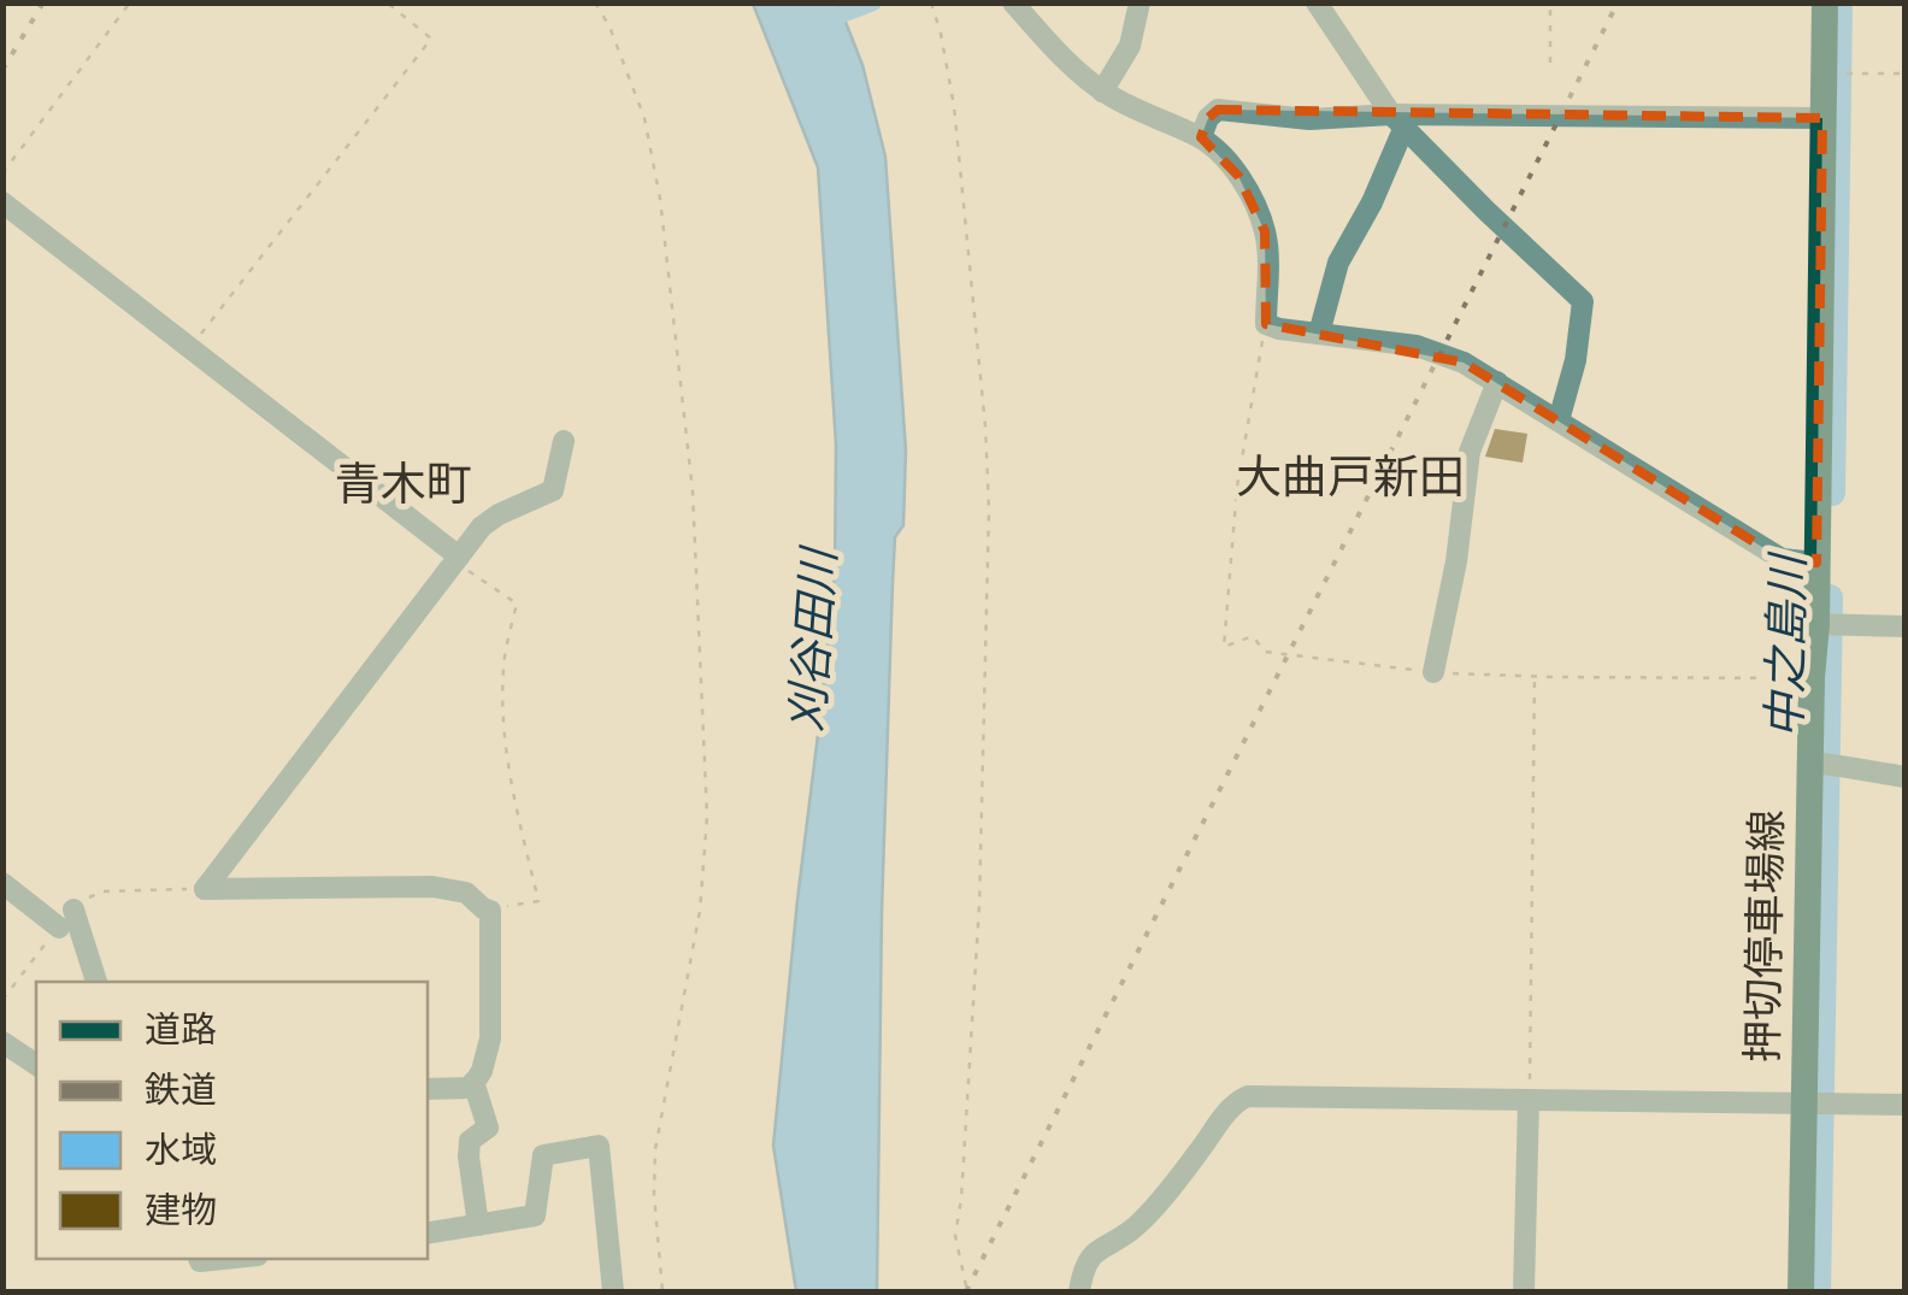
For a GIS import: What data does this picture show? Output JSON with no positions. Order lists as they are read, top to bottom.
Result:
{
  "streets": {
    "main road": ["押切停車場線"]
  },
  "districts": ["大曲戸新田", "青木町"],
  "water": ["刈谷田川", "中之島川"],
  "legend": [
    "道路",
    "鉄道",
    "水域",
    "建物"
  ]
}
